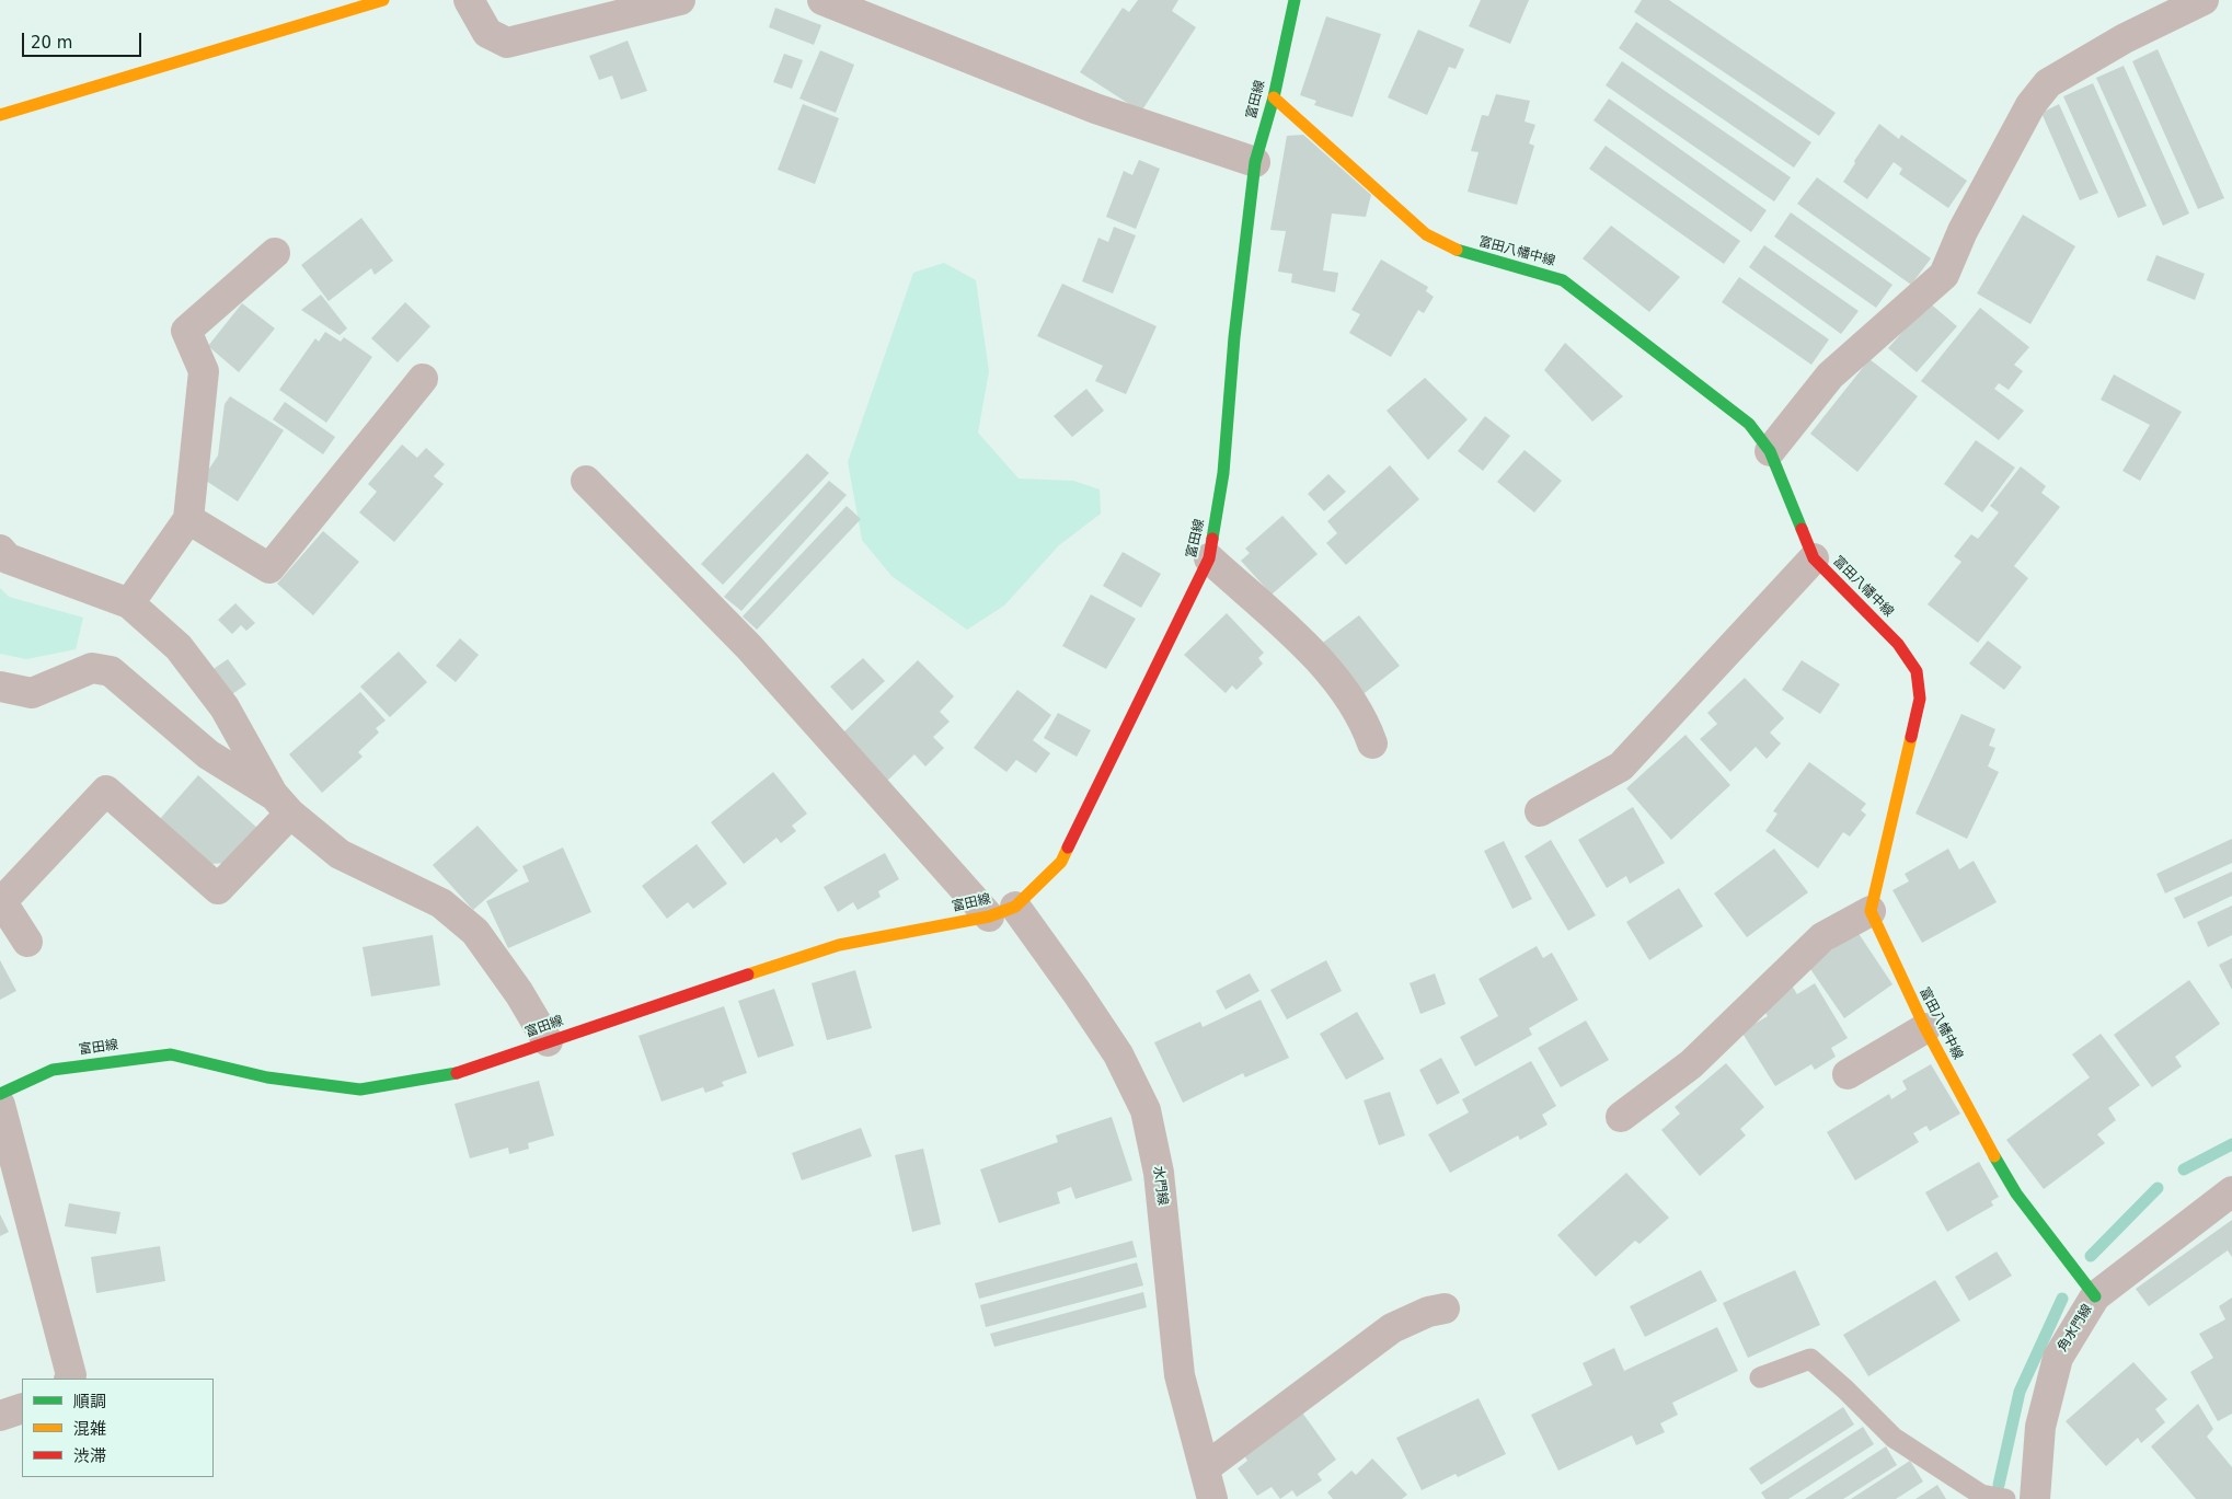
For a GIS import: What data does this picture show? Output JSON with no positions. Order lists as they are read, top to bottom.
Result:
{
  "streets": {
    "street": [
      "富田線",
      "富田八幡中線",
      "水門線",
      "角水門線"
    ]
  },
  "crossings": [
    ["富田線", "富田八幡中線"],
    ["富田線", "水門線"],
    ["富田八幡中線", "角水門線"]
  ],
  "legend": ["順調", "混雑", "渋滞"],
  "scale_bar": "20 m"
}
